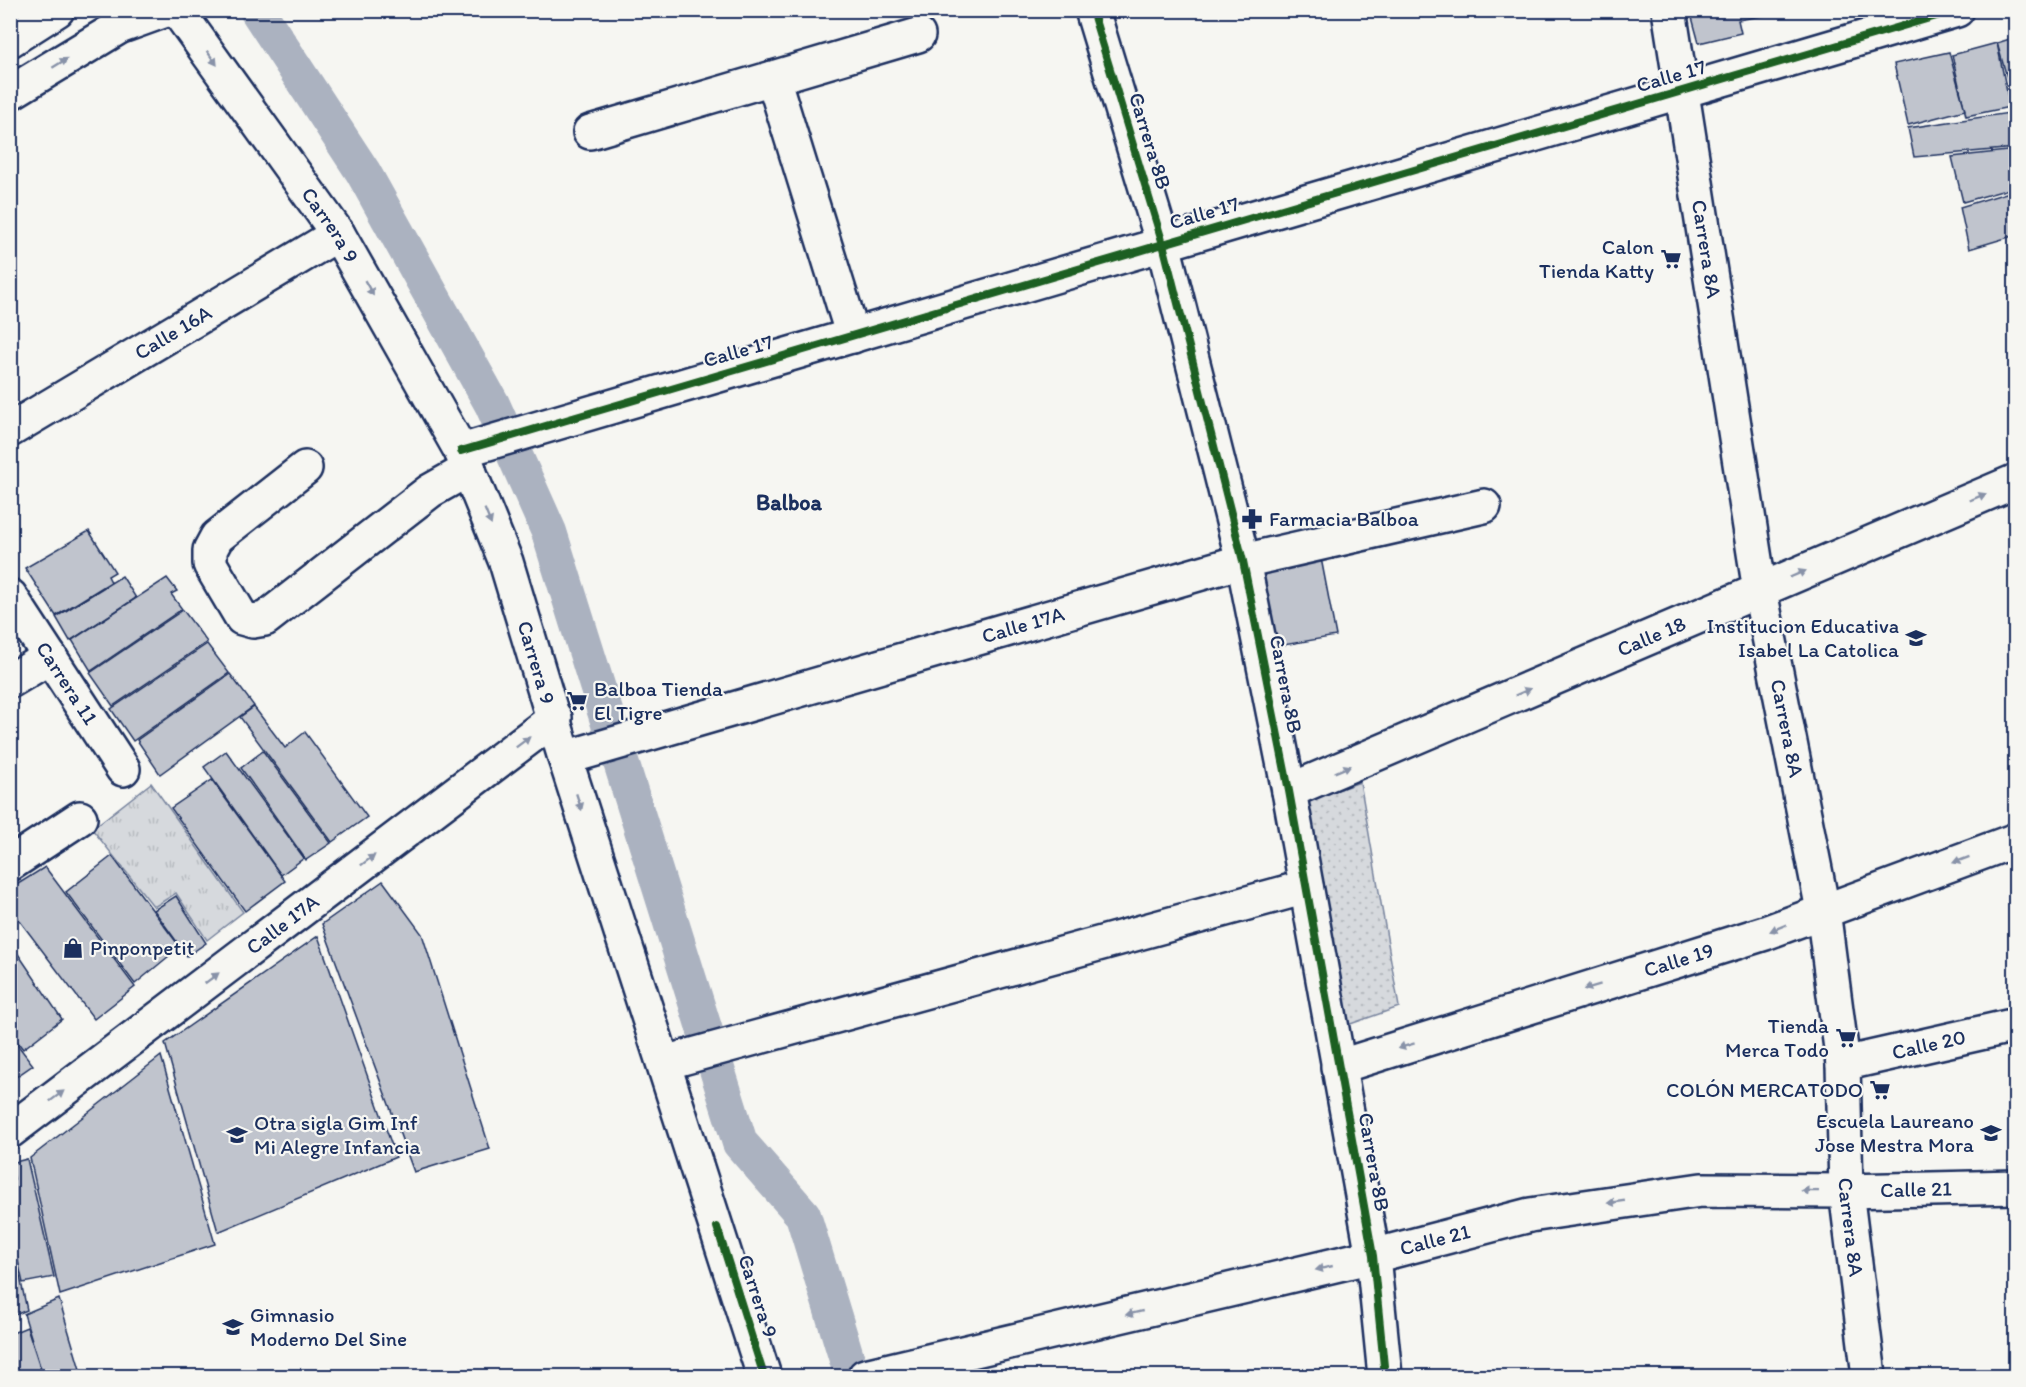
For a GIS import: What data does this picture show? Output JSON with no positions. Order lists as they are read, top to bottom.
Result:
{
  "streets": {
    "street": [
      "Calle 17",
      "Carrera 8B",
      "Carrera 9",
      "Carrera 8A",
      "Calle 16A",
      "Calle 17A",
      "Calle 18",
      "Carrera 11",
      "Calle 19",
      "Calle 20",
      "Calle 21"
    ]
  },
  "crossings": [
    ["Calle 17", "Carrera 8B"],
    ["Calle 17", "Carrera 9"],
    ["Calle 17", "Carrera 8A"],
    ["Carrera 8B", "Calle 17A"],
    ["Carrera 8B", "Calle 18"],
    ["Carrera 8B", "Calle 19"],
    ["Carrera 8B", "Calle 21"],
    ["Carrera 9", "Calle 16A"],
    ["Carrera 9", "Calle 17A"],
    ["Carrera 8A", "Calle 18"],
    ["Carrera 8A", "Calle 19"],
    ["Carrera 8A", "Calle 20"],
    ["Carrera 8A", "Calle 21"]
  ],
  "one_way": [
    "Carrera 9",
    "Calle 17A",
    "Calle 18",
    "Calle 19",
    "Calle 21"
  ],
  "districts": ["Balboa"],
  "places": {
    "supermarket": [
      "Calon Tienda Katty",
      "Balboa Tienda El Tigre",
      "Tienda Merca Todo",
      "COLÓN MERCATODO"
    ],
    "pharmacy": ["Farmacia Balboa"],
    "school or university": [
      "Institucion Educativa Isabel La Catolica",
      "Escuela Laureano Jose Mestra Mora",
      "Otra sigla Gim Inf Mi Alegre Infancia",
      "Gimnasio Moderno Del Sine"
    ],
    "shop": ["Pinponpetit"]
  }
}
